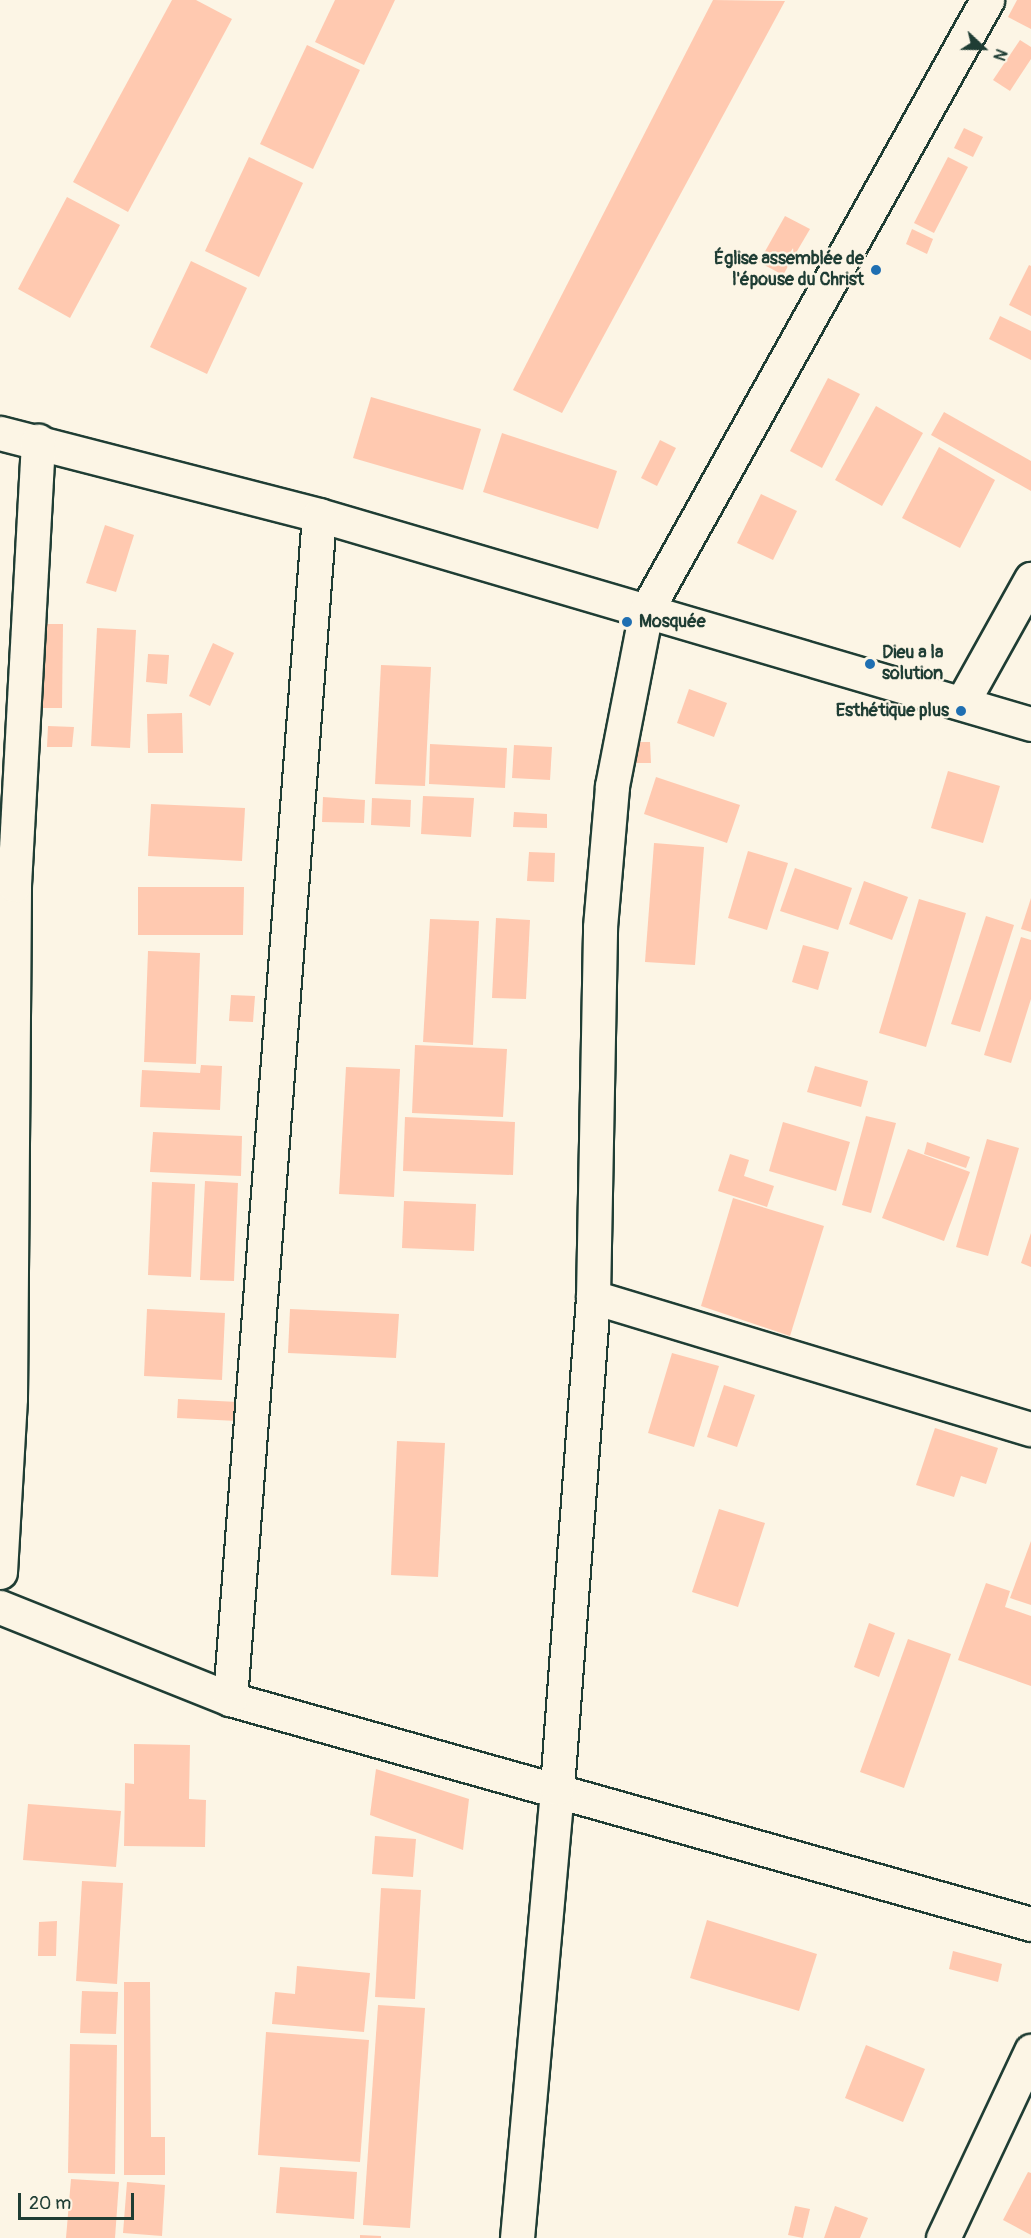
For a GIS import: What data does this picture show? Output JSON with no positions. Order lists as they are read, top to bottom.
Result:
{
  "places": [
    "Église assemblée de l'épouse du Christ",
    "Mosquée",
    "Dieu a la solution",
    "Esthétique plus"
  ],
  "scale_bar": "20 m",
  "north": "right"
}
